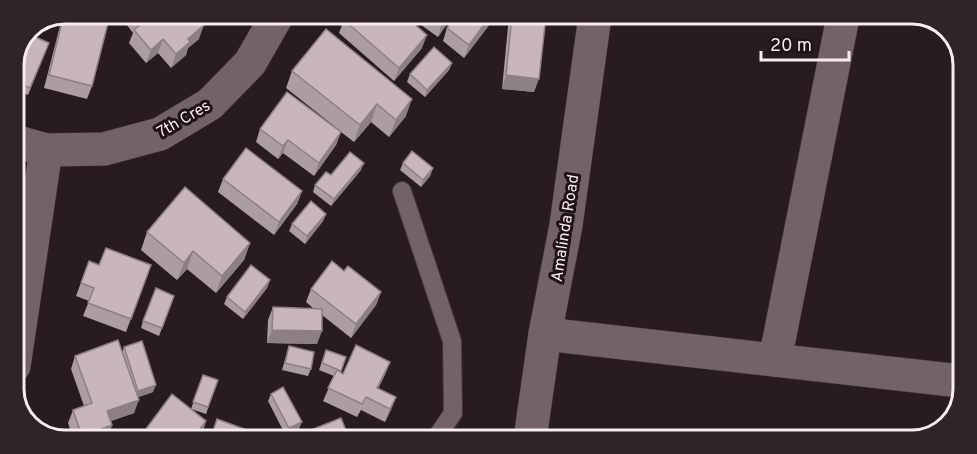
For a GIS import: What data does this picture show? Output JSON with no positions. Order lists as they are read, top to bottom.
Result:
{
  "streets": {
    "street": ["7th Cres", "Amalinda Road"]
  },
  "scale_bar": "20 m"
}
